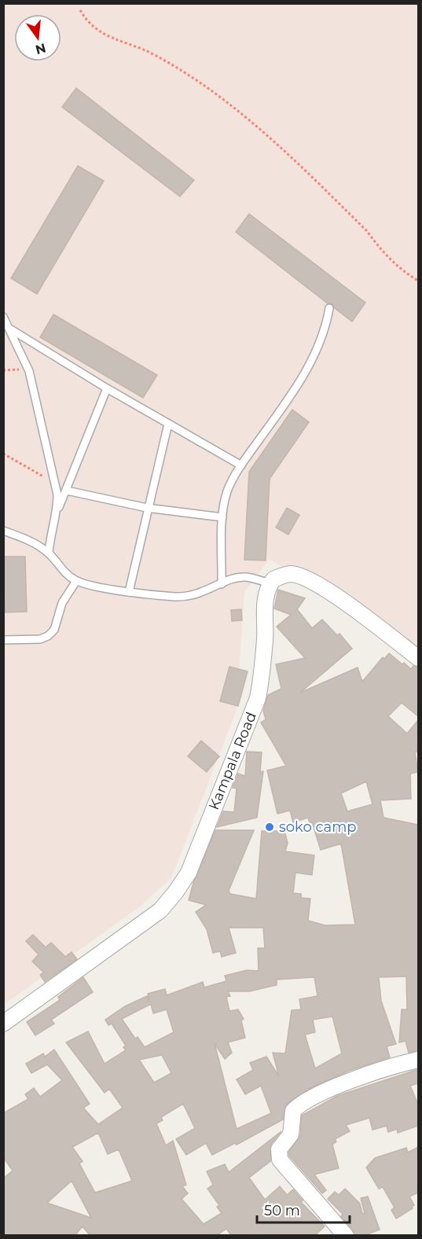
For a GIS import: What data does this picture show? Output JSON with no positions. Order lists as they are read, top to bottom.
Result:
{
  "streets": {
    "street": ["Kampala Road"]
  },
  "places": ["soko camp"],
  "scale_bar": "50 m",
  "north": "bottom"
}
